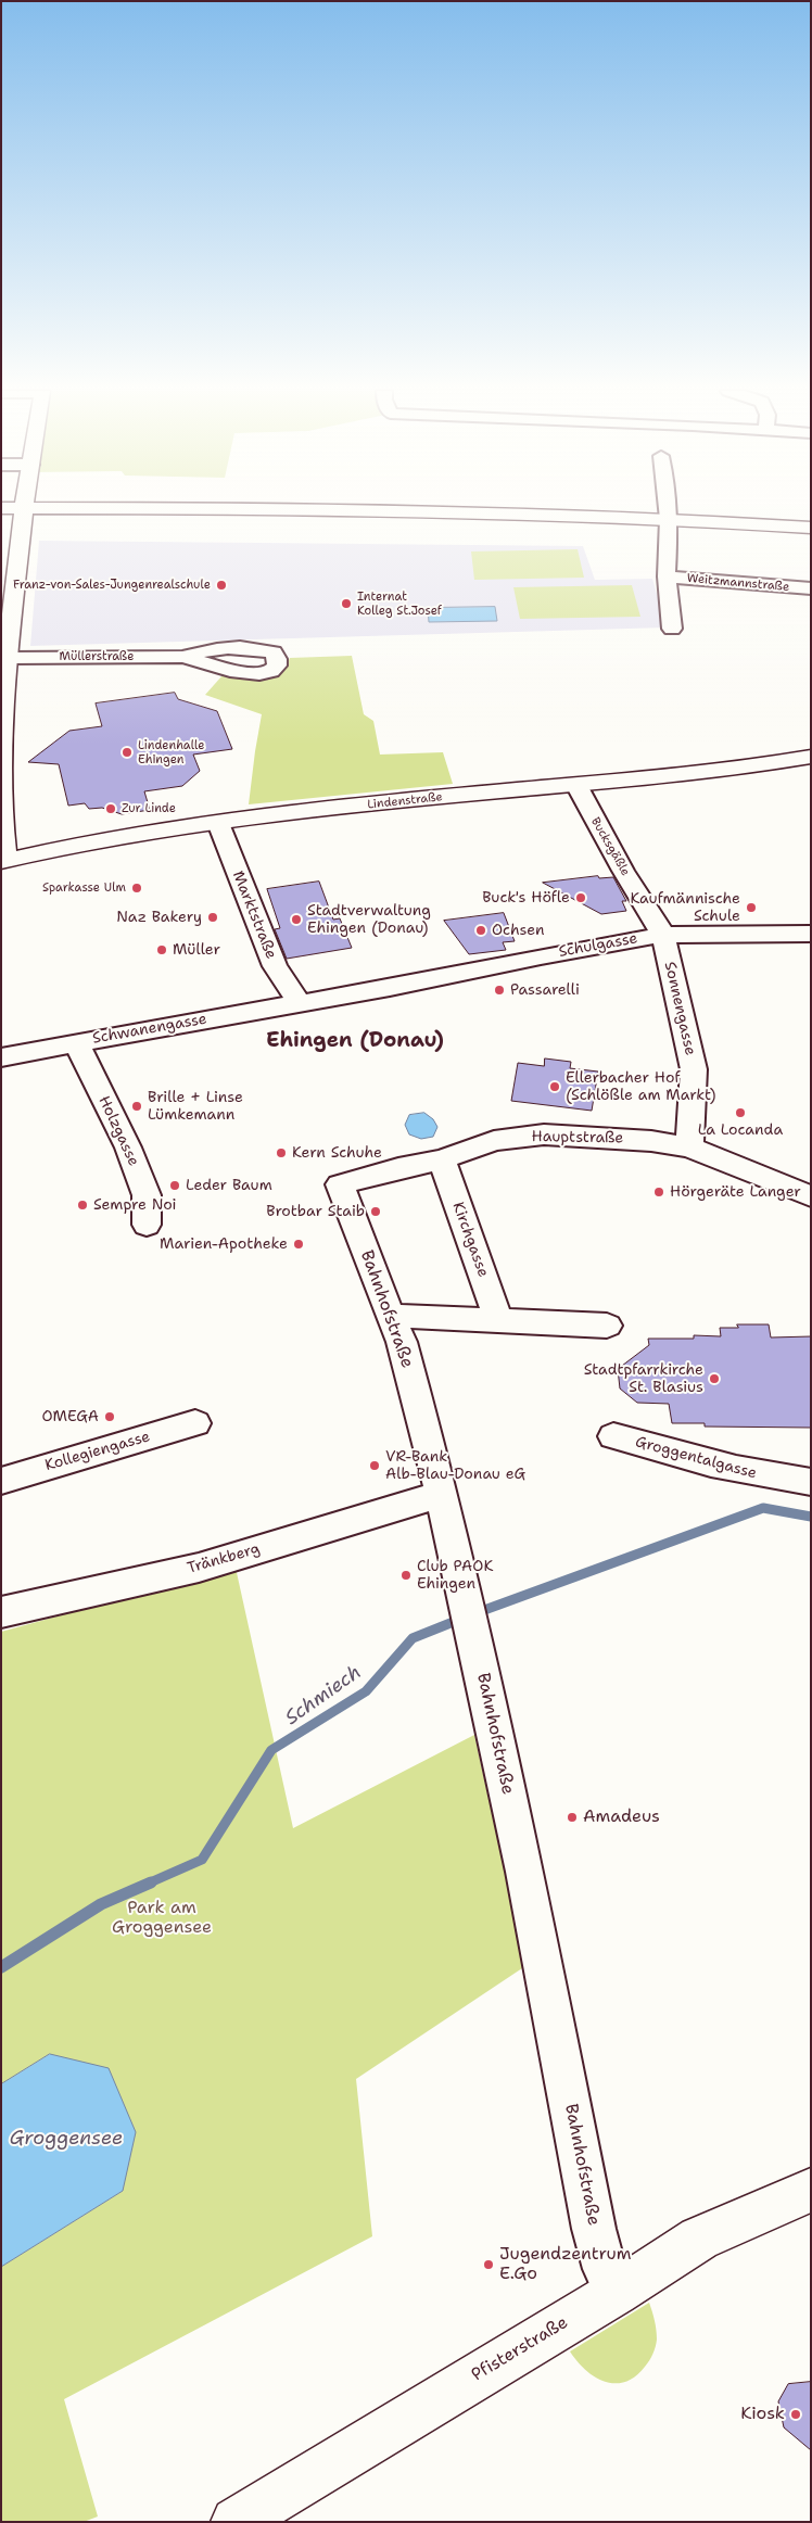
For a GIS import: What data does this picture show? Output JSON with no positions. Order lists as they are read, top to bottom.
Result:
{
  "streets": {
    "street": [
      "Weitzmannstraße",
      "Müllerstraße",
      "Lindenstraße",
      "Bucksgäßle",
      "Marktstraße",
      "Schulgasse",
      "Sonnengasse",
      "Schwanengasse",
      "Holzgasse",
      "Hauptstraße",
      "Kirchgasse",
      "Bahnhofstraße",
      "Kollegiengasse",
      "Groggentalgasse",
      "Tränkberg",
      "Pfisterstraße"
    ]
  },
  "crossings": [
    ["Lindenstraße", "Bucksgäßle"],
    ["Lindenstraße", "Marktstraße"],
    ["Bucksgäßle", "Schulgasse"],
    ["Bucksgäßle", "Sonnengasse"],
    ["Marktstraße", "Schwanengasse"],
    ["Schulgasse", "Sonnengasse"],
    ["Sonnengasse", "Hauptstraße"],
    ["Schwanengasse", "Holzgasse"],
    ["Hauptstraße", "Kirchgasse"],
    ["Hauptstraße", "Bahnhofstraße"],
    ["Bahnhofstraße", "Tränkberg"],
    ["Bahnhofstraße", "Pfisterstraße"]
  ],
  "districts": ["Ehingen (Donau)"],
  "water": ["Schmiech", "Groggensee"],
  "parks": ["Park am Groggensee"],
  "places": [
    "Franz-von-Sales-Jungenrealschule",
    "Internat Kolleg St.Josef",
    "Lindenhalle Ehingen",
    "Zur Linde",
    "Sparkasse Ulm",
    "Buck's Höfle",
    "Kaufmännische Schule",
    "Naz Bakery",
    "Stadtverwaltung Ehingen (Donau)",
    "Ochsen",
    "Müller",
    "Passarelli",
    "Ellerbacher Hof (Schlößle am Markt)",
    "Brille + Linse Lümkemann",
    "La Locanda",
    "Kern Schuhe",
    "Leder Baum",
    "Hörgeräte Langer",
    "Sempre Noi",
    "Brotbar Staib",
    "Marien-Apotheke",
    "Stadtpfarrkirche St. Blasius",
    "OMEGA",
    "VR-Bank Alb-Blau-Donau eG",
    "Club PAOK Ehingen",
    "Amadeus",
    "Jugendzentrum E.Go",
    "Kiosk"
  ]
}
